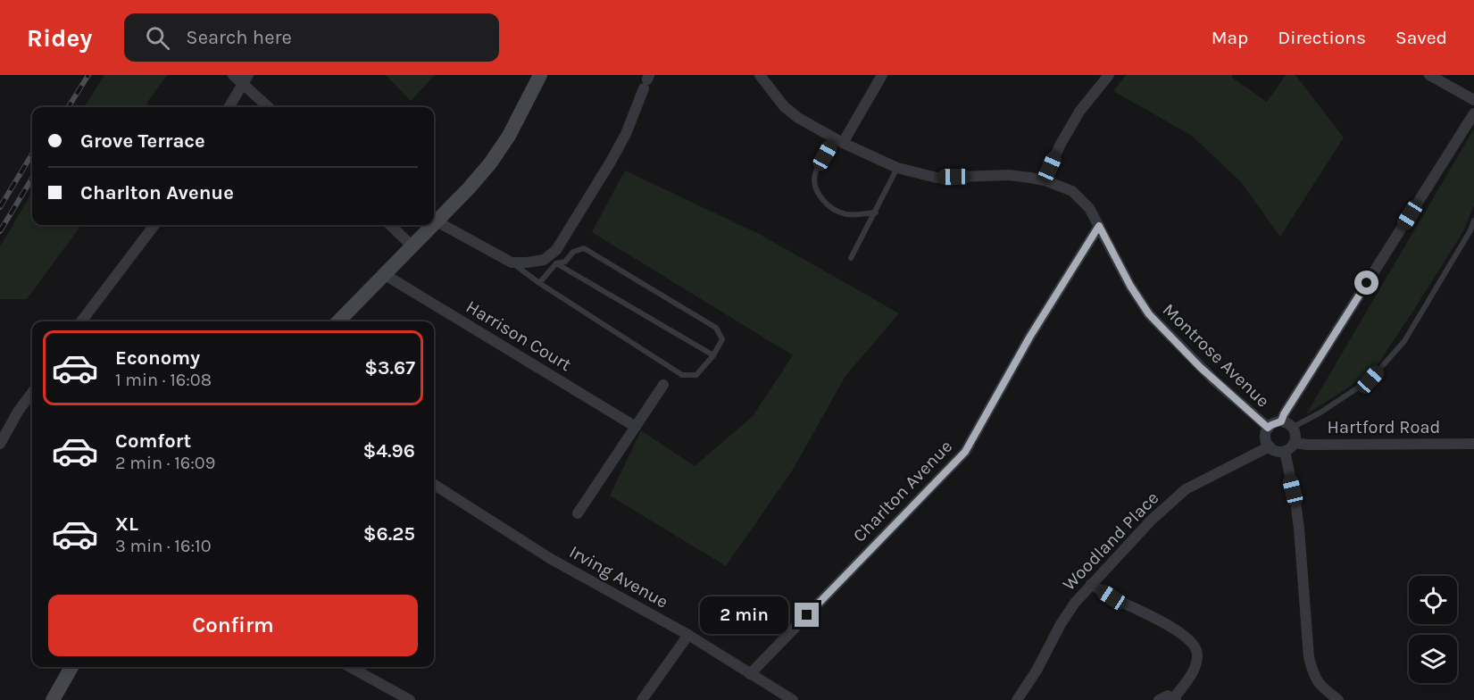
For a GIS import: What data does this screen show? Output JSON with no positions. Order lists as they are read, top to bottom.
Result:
{
  "streets": {
    "street": [
      "Harrison Court",
      "Montrose Avenue",
      "Hartford Road",
      "Charlton Avenue",
      "Woodland Place",
      "Irving Avenue"
    ]
  },
  "crossings": [
    ["Montrose Avenue", "Hartford Road"],
    ["Montrose Avenue", "Charlton Avenue"],
    ["Montrose Avenue", "Woodland Place"],
    ["Hartford Road", "Woodland Place"],
    ["Charlton Avenue", "Irving Avenue"]
  ],
  "page": {
    "header": "Ridey",
    "search": "Search here",
    "nav": ["Map", "Directions", "Saved"],
    "banner": ["Grove Terrace", "Charlton Avenue"],
    "list": [
      {
        "name": "Economy",
        "note": "1 min · 16:08",
        "value": "$3.67"
      },
      {
        "name": "Comfort",
        "note": "2 min · 16:09",
        "value": "$4.96"
      },
      {
        "name": "XL",
        "note": "3 min · 16:10",
        "value": "$6.25"
      }
    ],
    "buttons": "Confirm",
    "bubble": "2 min"
  }
}
